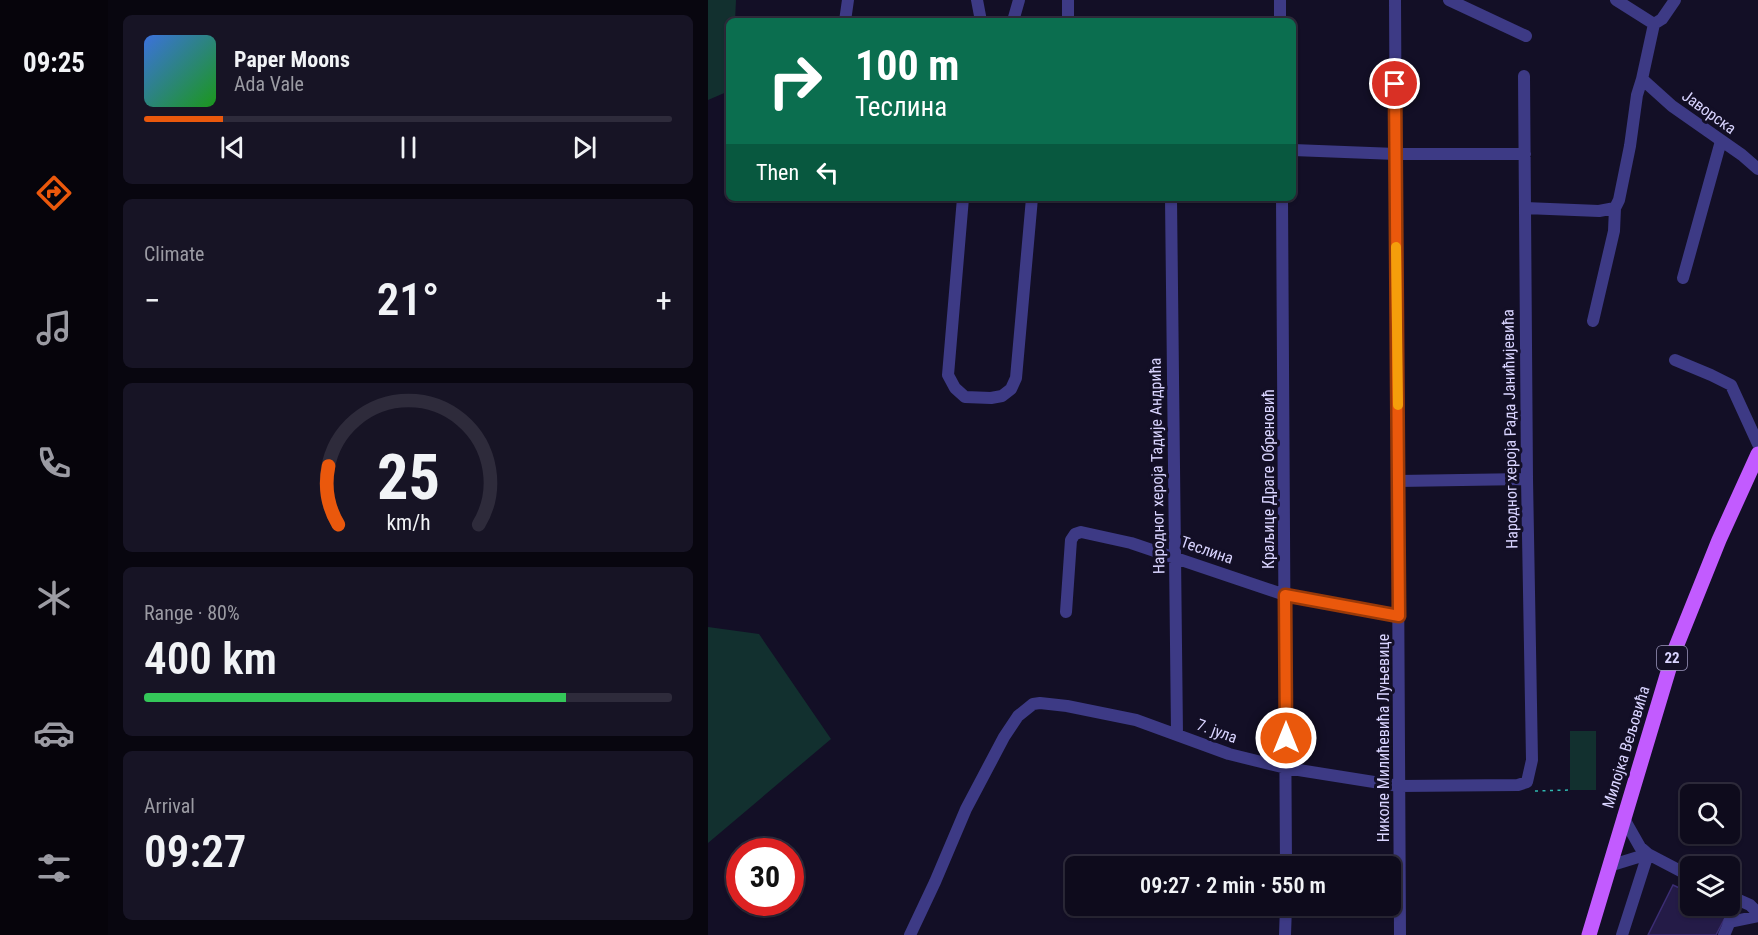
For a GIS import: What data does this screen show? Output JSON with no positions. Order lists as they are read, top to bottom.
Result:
{
  "streets": {
    "main road": ["22", "Милојка Вељовића"],
    "street": [
      "Јаворска",
      "Народног хероја Рада Јанићијевића",
      "Народног хероја Тадије Андрића",
      "Краљице Драге Обреновић",
      "Теслина",
      "7. јула",
      "Николе Милићевића Луњевице"
    ]
  },
  "crossings": [
    ["Народног хероја Рада Јанићијевића", "7. јула"],
    ["Народног хероја Тадије Андрића", "Теслина"],
    ["Народног хероја Тадије Андрића", "7. јула"],
    ["Краљице Драге Обреновић", "Теслина"],
    ["Краљице Драге Обреновић", "7. јула"],
    ["Теслина", "Николе Милићевића Луњевице"],
    ["7. јула", "Николе Милићевића Луњевице"]
  ],
  "page": {
    "tabs": "09:25",
    "turn": ["100 m", "Теслина"],
    "song": ["Paper Moons", "Ada Vale"],
    "then": "Then",
    "tile": [
      "Climate",
      ["Range · 80%", "400 km"],
      ["Arrival", "09:27"]
    ],
    "heat": ["−", "21°", "+"],
    "limit": "30",
    "trip": "09:27 · 2 min · 550 m",
    "gauge": ["25", "km/h"]
  }
}
